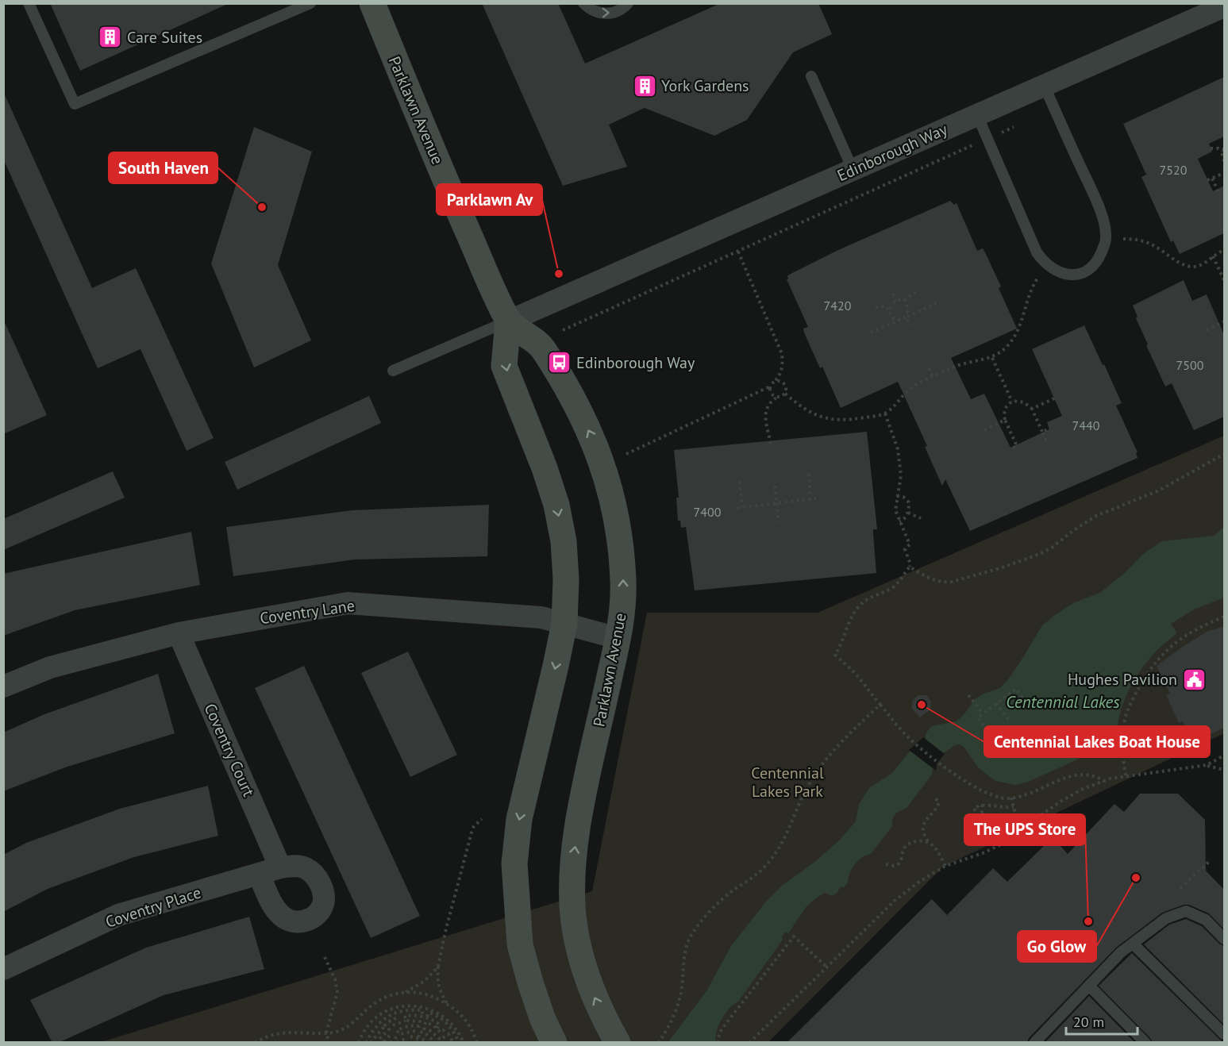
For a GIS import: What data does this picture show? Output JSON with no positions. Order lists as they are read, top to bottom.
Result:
{
  "streets": {
    "street": [
      "Parklawn Avenue",
      "Edinborough Way",
      "Coventry Lane",
      "Coventry Court",
      "Coventry Place"
    ]
  },
  "crossings": [
    ["Parklawn Avenue", "Edinborough Way"],
    ["Parklawn Avenue", "Coventry Lane"],
    ["Coventry Lane", "Coventry Court"],
    ["Coventry Court", "Coventry Place"]
  ],
  "water": ["Centennial Lakes"],
  "parks": ["Centennial Lakes Park"],
  "places": {
    "building": ["Care Suites", "York Gardens"],
    "other": [
      "South Haven",
      "Parklawn Av",
      "Centennial Lakes Boat House",
      "Go Glow",
      "The UPS Store"
    ],
    "bus stop": ["Edinborough Way"],
    "public building": ["Hughes Pavilion"]
  },
  "house_numbers": [
    "7520",
    "7420",
    "7500",
    "7440",
    "7400"
  ],
  "scale_bar": "20 m"
}
